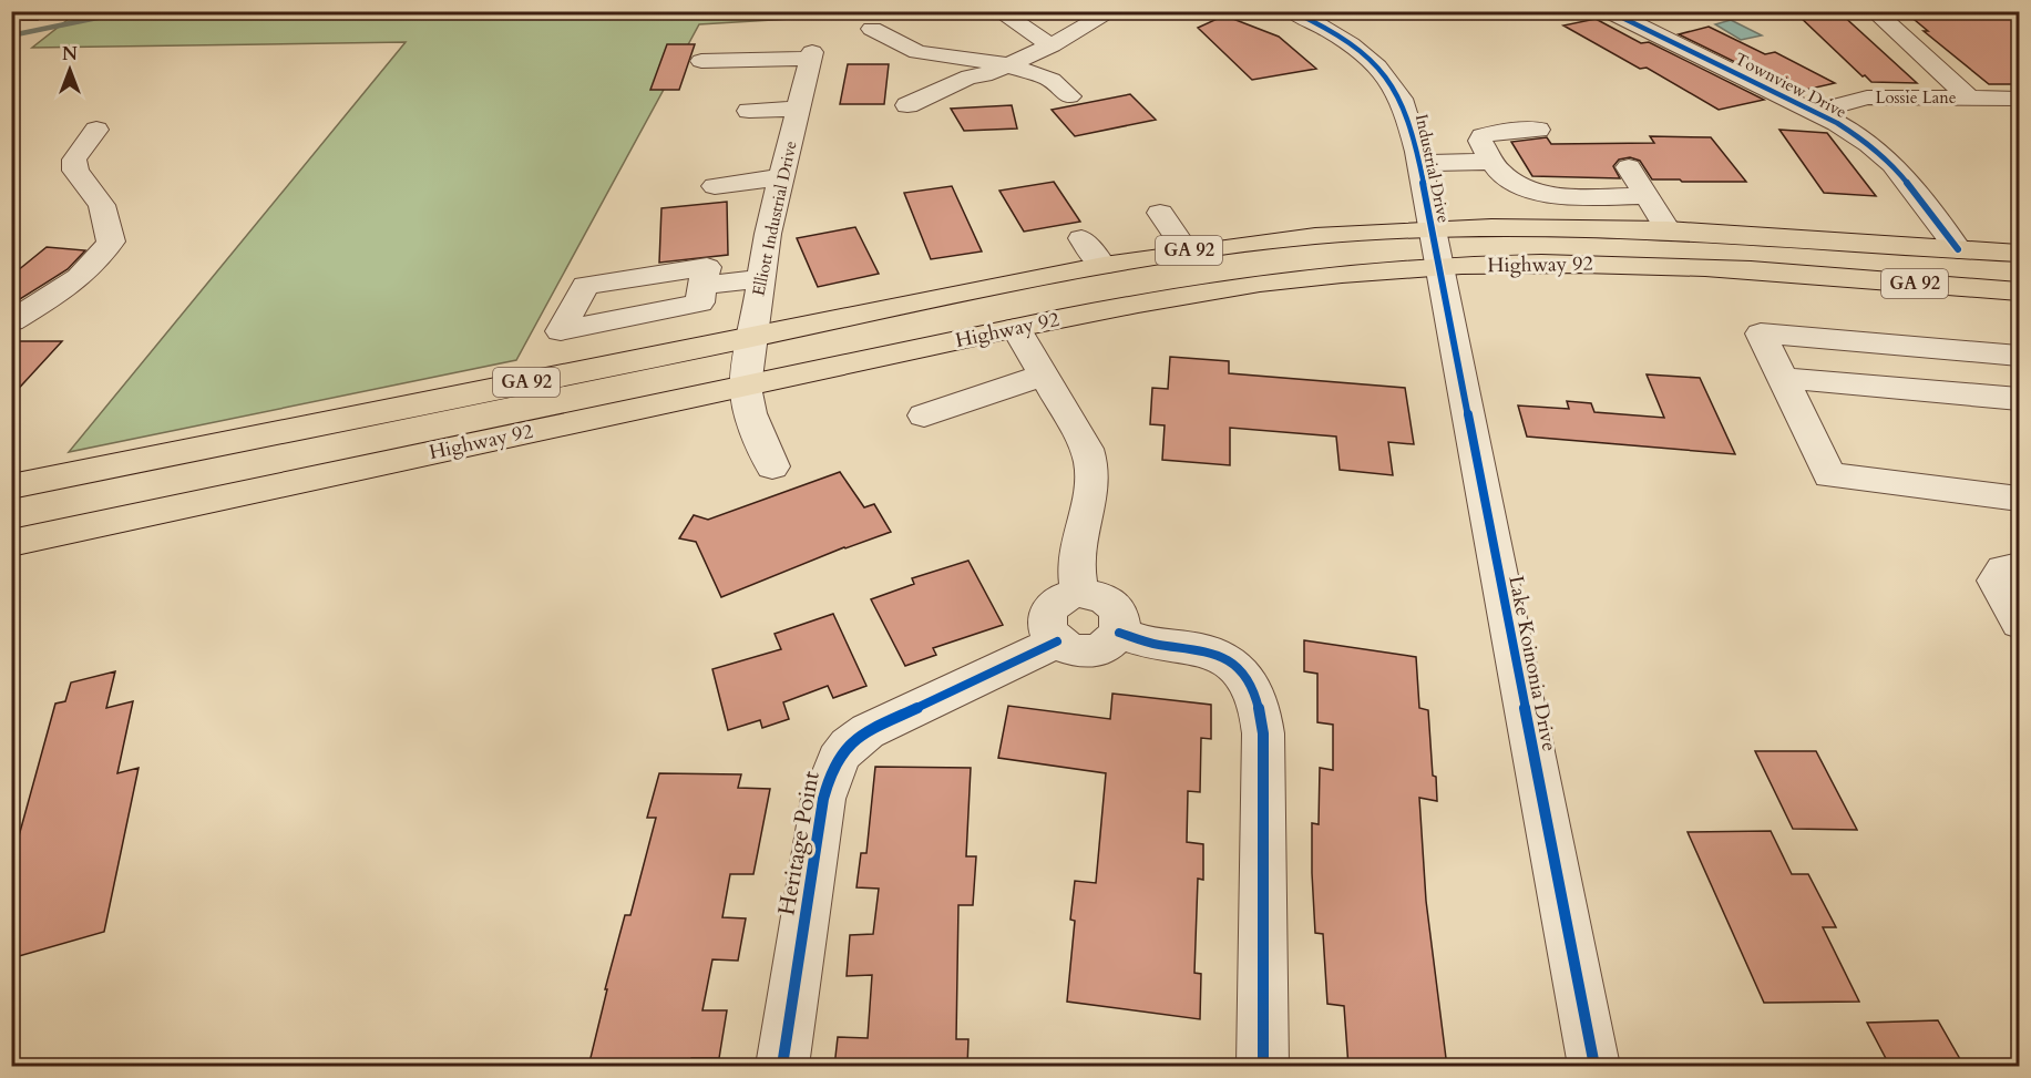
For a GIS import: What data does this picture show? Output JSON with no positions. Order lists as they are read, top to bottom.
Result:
{
  "streets": {
    "main road": ["GA 92", "Highway 92"],
    "street": [
      "Townview Drive",
      "Lossie Lane",
      "Industrial Drive",
      "Elliott Industrial Drive",
      "Lake Koinonia Drive",
      "Heritage Point"
    ]
  },
  "crossings": [
    ["Townview Drive", "Lossie Lane"],
    ["Townview Drive", "Highway 92"],
    ["Industrial Drive", "Highway 92"],
    ["Industrial Drive", "Lake Koinonia Drive"],
    ["Elliott Industrial Drive", "Highway 92"],
    ["Highway 92", "Lake Koinonia Drive"]
  ],
  "north": "top"
}
